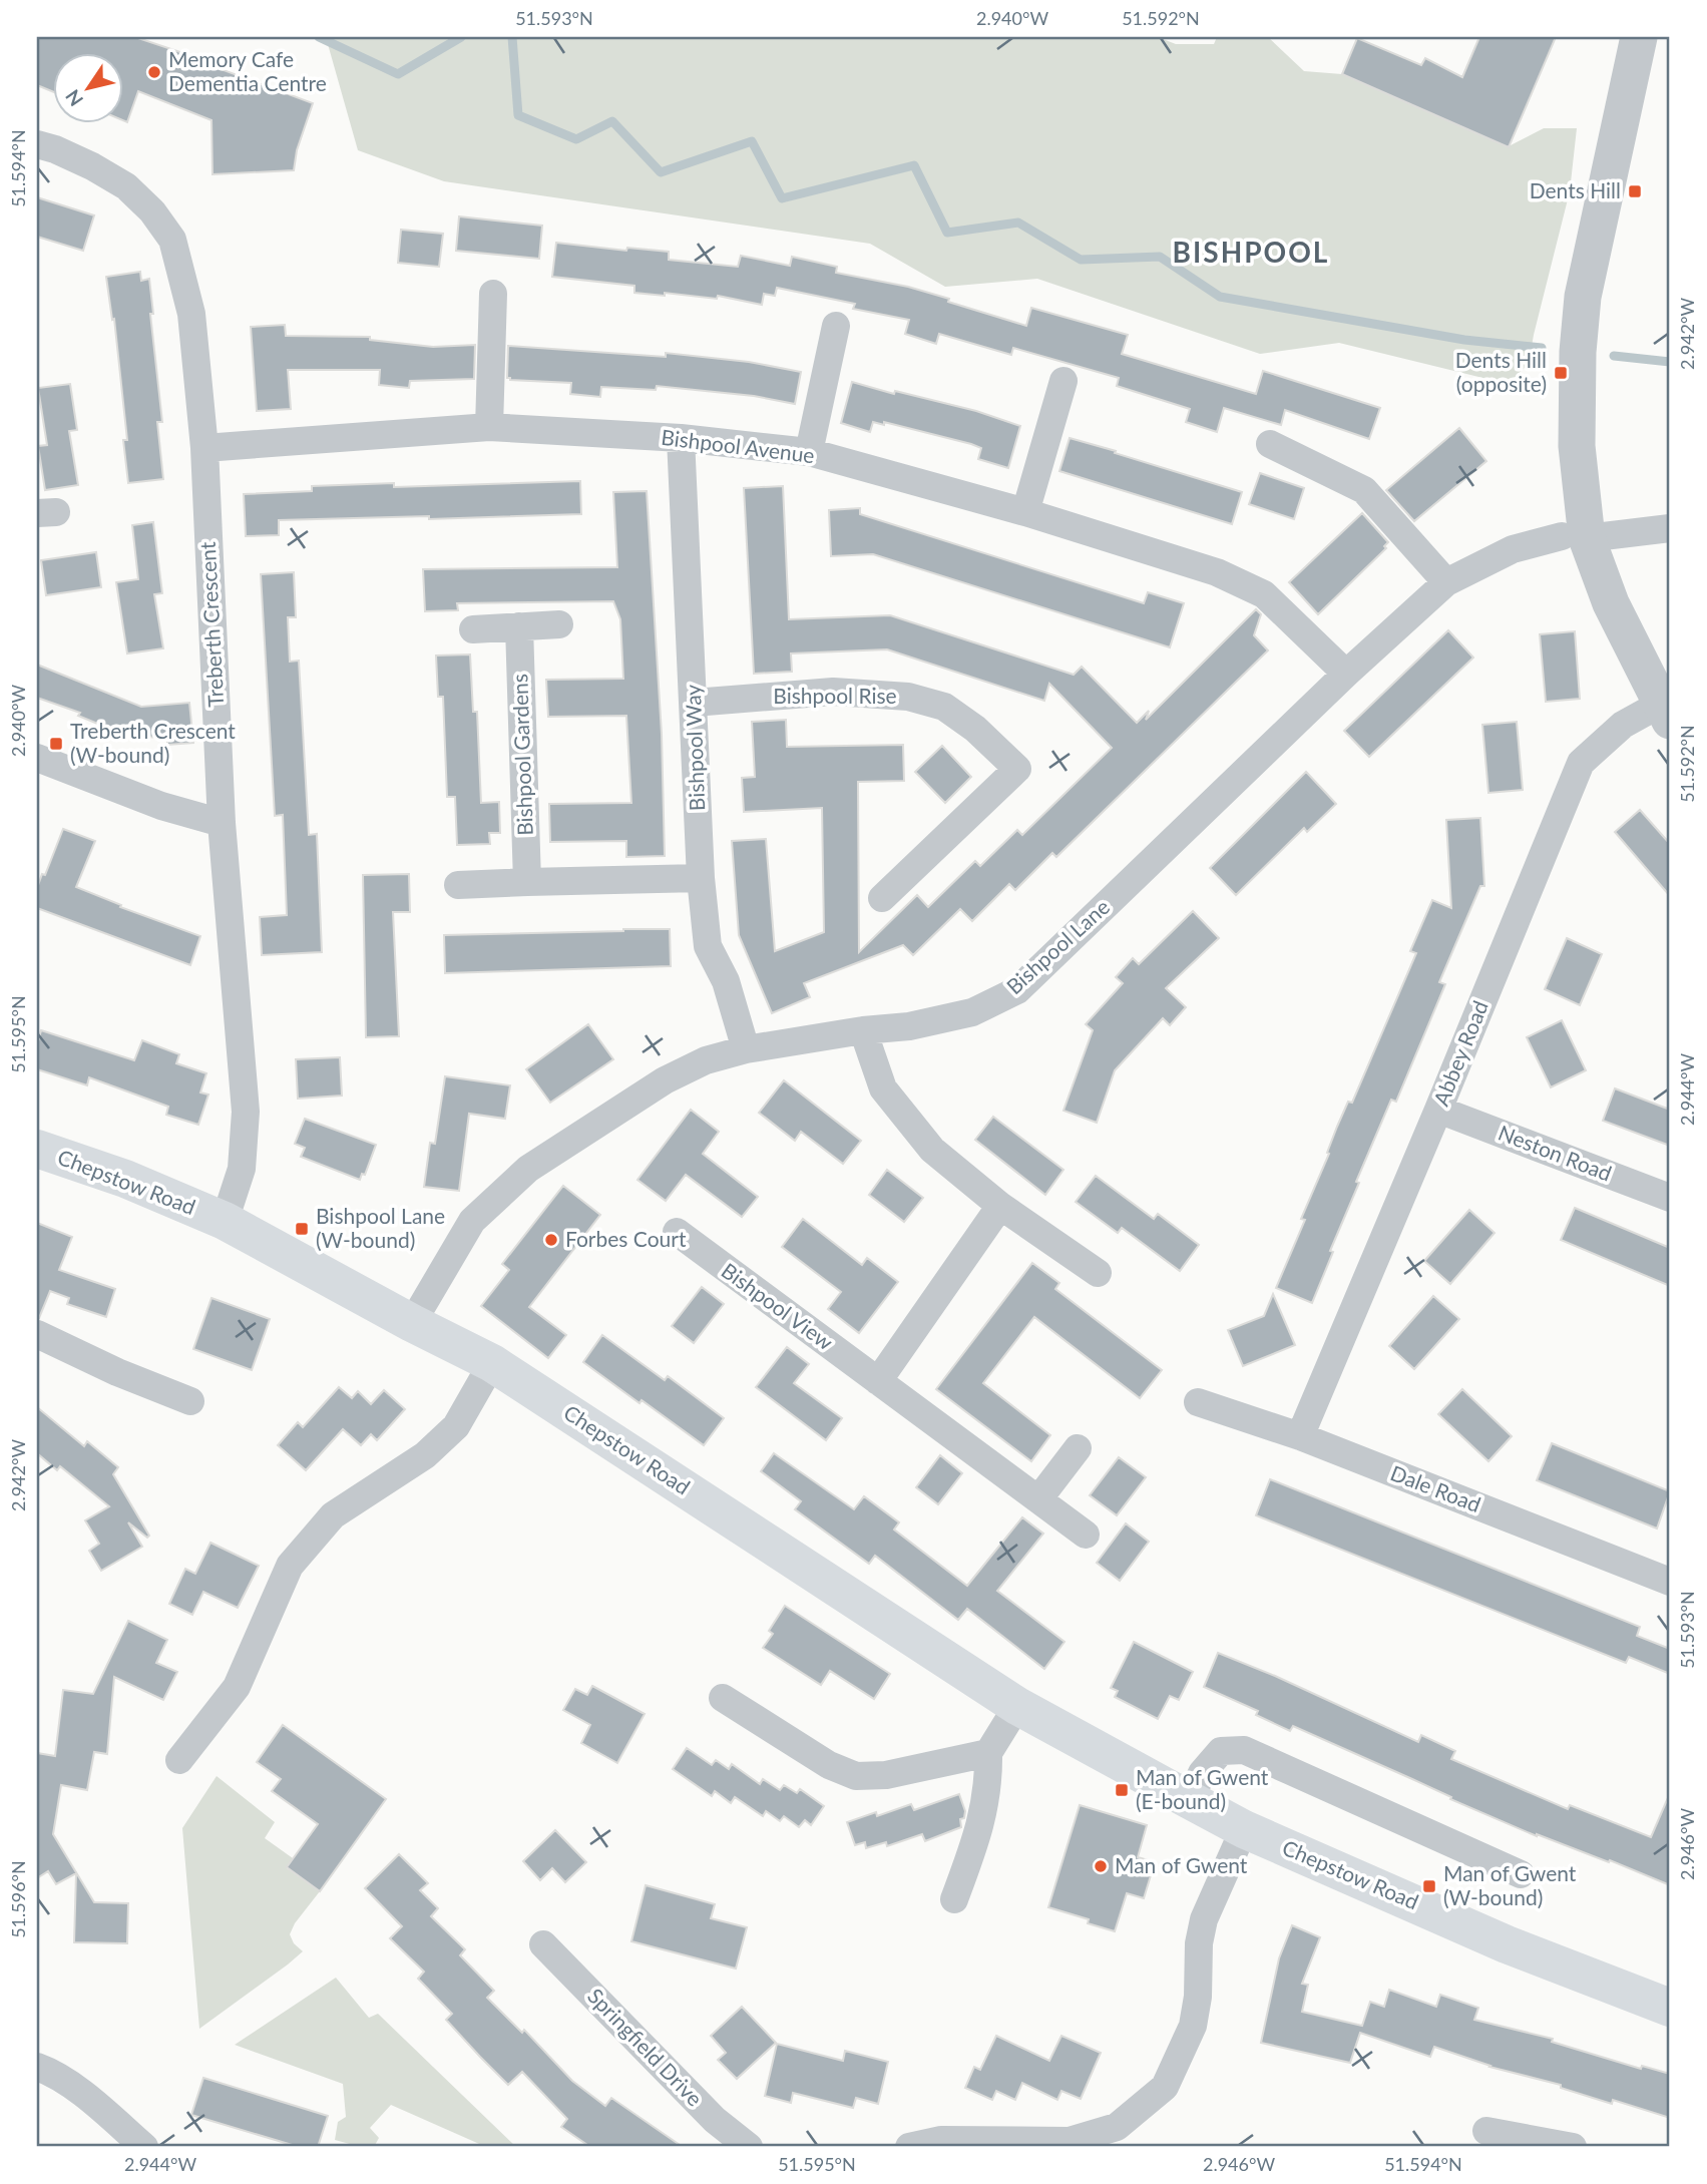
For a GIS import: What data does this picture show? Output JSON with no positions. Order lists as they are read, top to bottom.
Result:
{
  "streets": {
    "main road": ["Chepstow Road"],
    "street": [
      "Bishpool Avenue",
      "Treberth Crescent",
      "Bishpool Rise",
      "Bishpool Way",
      "Bishpool Gardens",
      "Bishpool Lane",
      "Abbey Road",
      "Neston Road",
      "Bishpool View",
      "Dale Road",
      "Springfield Drive"
    ]
  },
  "crossings": [
    ["Bishpool Avenue", "Treberth Crescent"],
    ["Bishpool Avenue", "Bishpool Way"],
    ["Bishpool Avenue", "Bishpool Lane"],
    ["Treberth Crescent", "Chepstow Road"],
    ["Bishpool Rise", "Bishpool Way"],
    ["Bishpool Way", "Bishpool Lane"],
    ["Bishpool Lane", "Chepstow Road"],
    ["Abbey Road", "Neston Road"],
    ["Abbey Road", "Dale Road"]
  ],
  "districts": ["BISHPOOL"],
  "places": {
    "other": ["Memory Cafe Dementia Centre", "Forbes Court", "Man of Gwent"],
    "transit": [
      "Dents Hill",
      "Dents Hill (opposite)",
      "Treberth Crescent (W-bound)",
      "Bishpool Lane (W-bound)",
      "Man of Gwent (E-bound)",
      "Man of Gwent (W-bound)"
    ]
  },
  "north": "bottom left",
  "coordinates": [
    "51.593°N",
    "2.940°W",
    "51.592°N",
    "51.594°N",
    "2.942°W",
    "51.595°N",
    "2.944°W",
    "2.946°W",
    "51.596°N"
  ]
}
